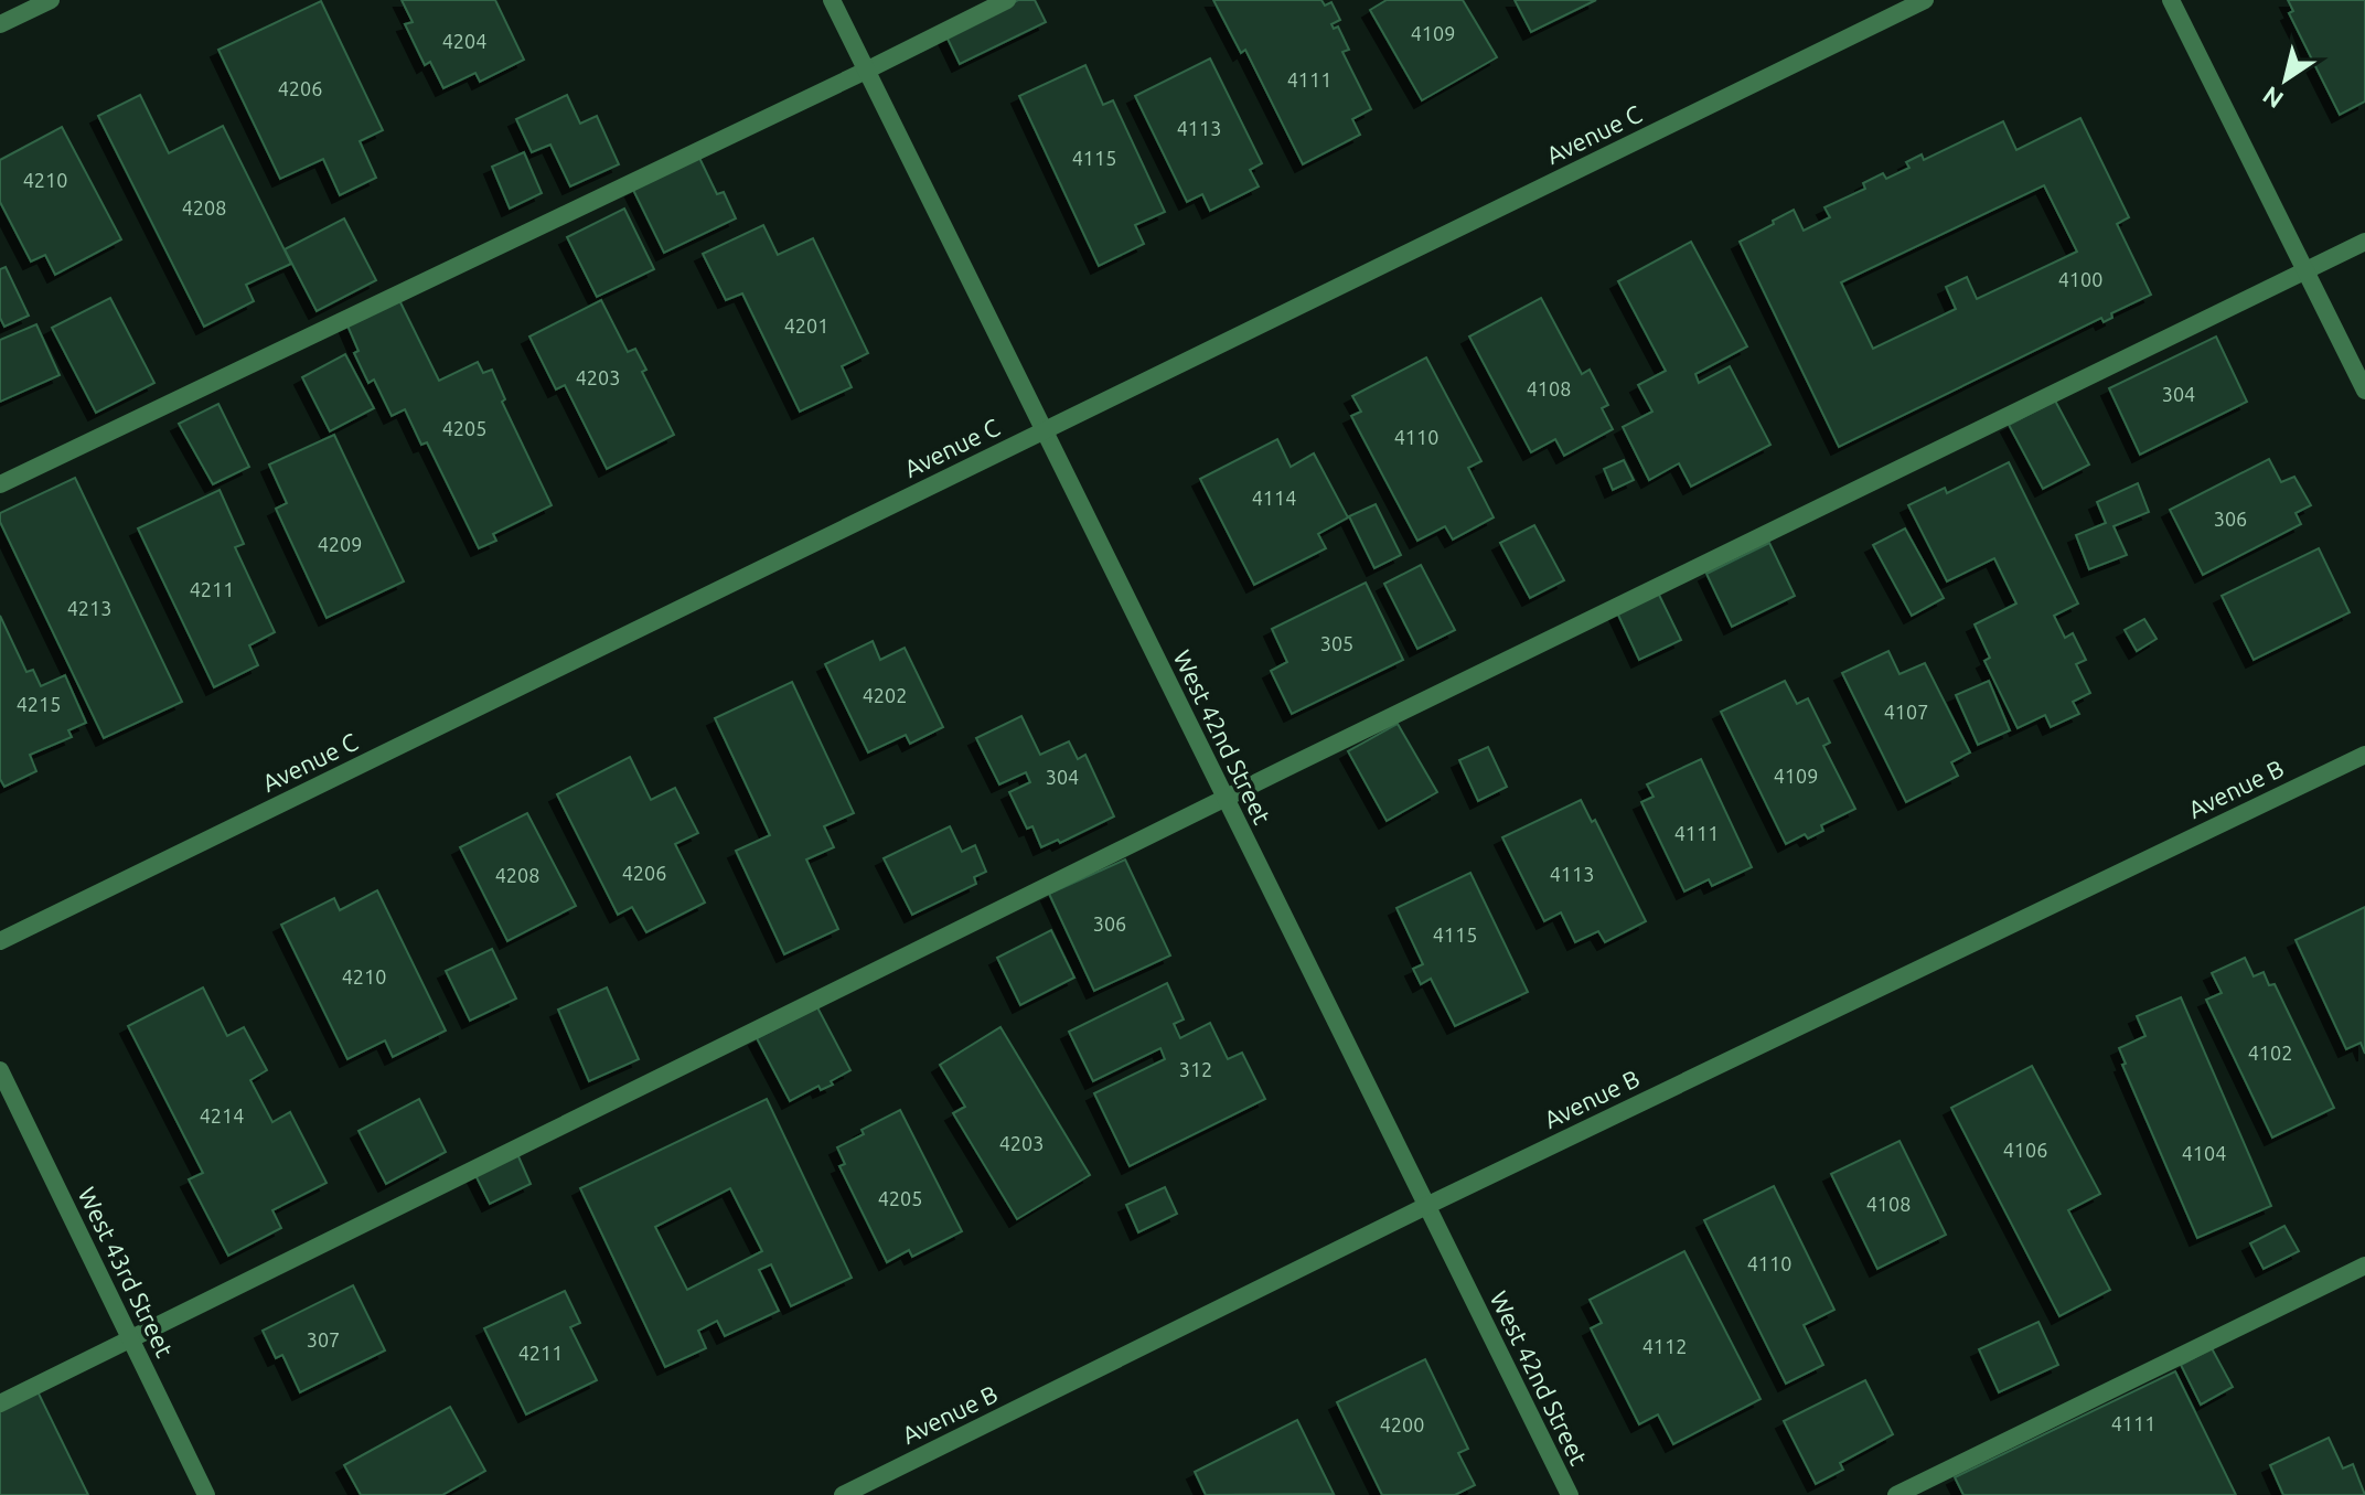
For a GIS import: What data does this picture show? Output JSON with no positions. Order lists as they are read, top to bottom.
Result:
{
  "streets": {
    "street": [
      "Avenue C",
      "West 42nd Street",
      "Avenue B",
      "West 43rd Street"
    ]
  },
  "crossings": [
    ["Avenue C", "West 42nd Street"],
    ["West 42nd Street", "Avenue B"]
  ],
  "house_numbers": [
    "4109",
    "4204",
    "4111",
    "4206",
    "4113",
    "4115",
    "4210",
    "4208",
    "4100",
    "4201",
    "4203",
    "4108",
    "304",
    "4205",
    "4110",
    "4114",
    "306",
    "4209",
    "4211",
    "4213",
    "305",
    "4202",
    "4215",
    "4107",
    "4109",
    "304",
    "4111",
    "4206",
    "4113",
    "4208",
    "306",
    "4115",
    "4210",
    "4102",
    "312",
    "4214",
    "4203",
    "4106",
    "4104",
    "4205",
    "4108",
    "4110",
    "307",
    "4112",
    "4211",
    "4111",
    "4200"
  ],
  "north": "bottom left"
}
